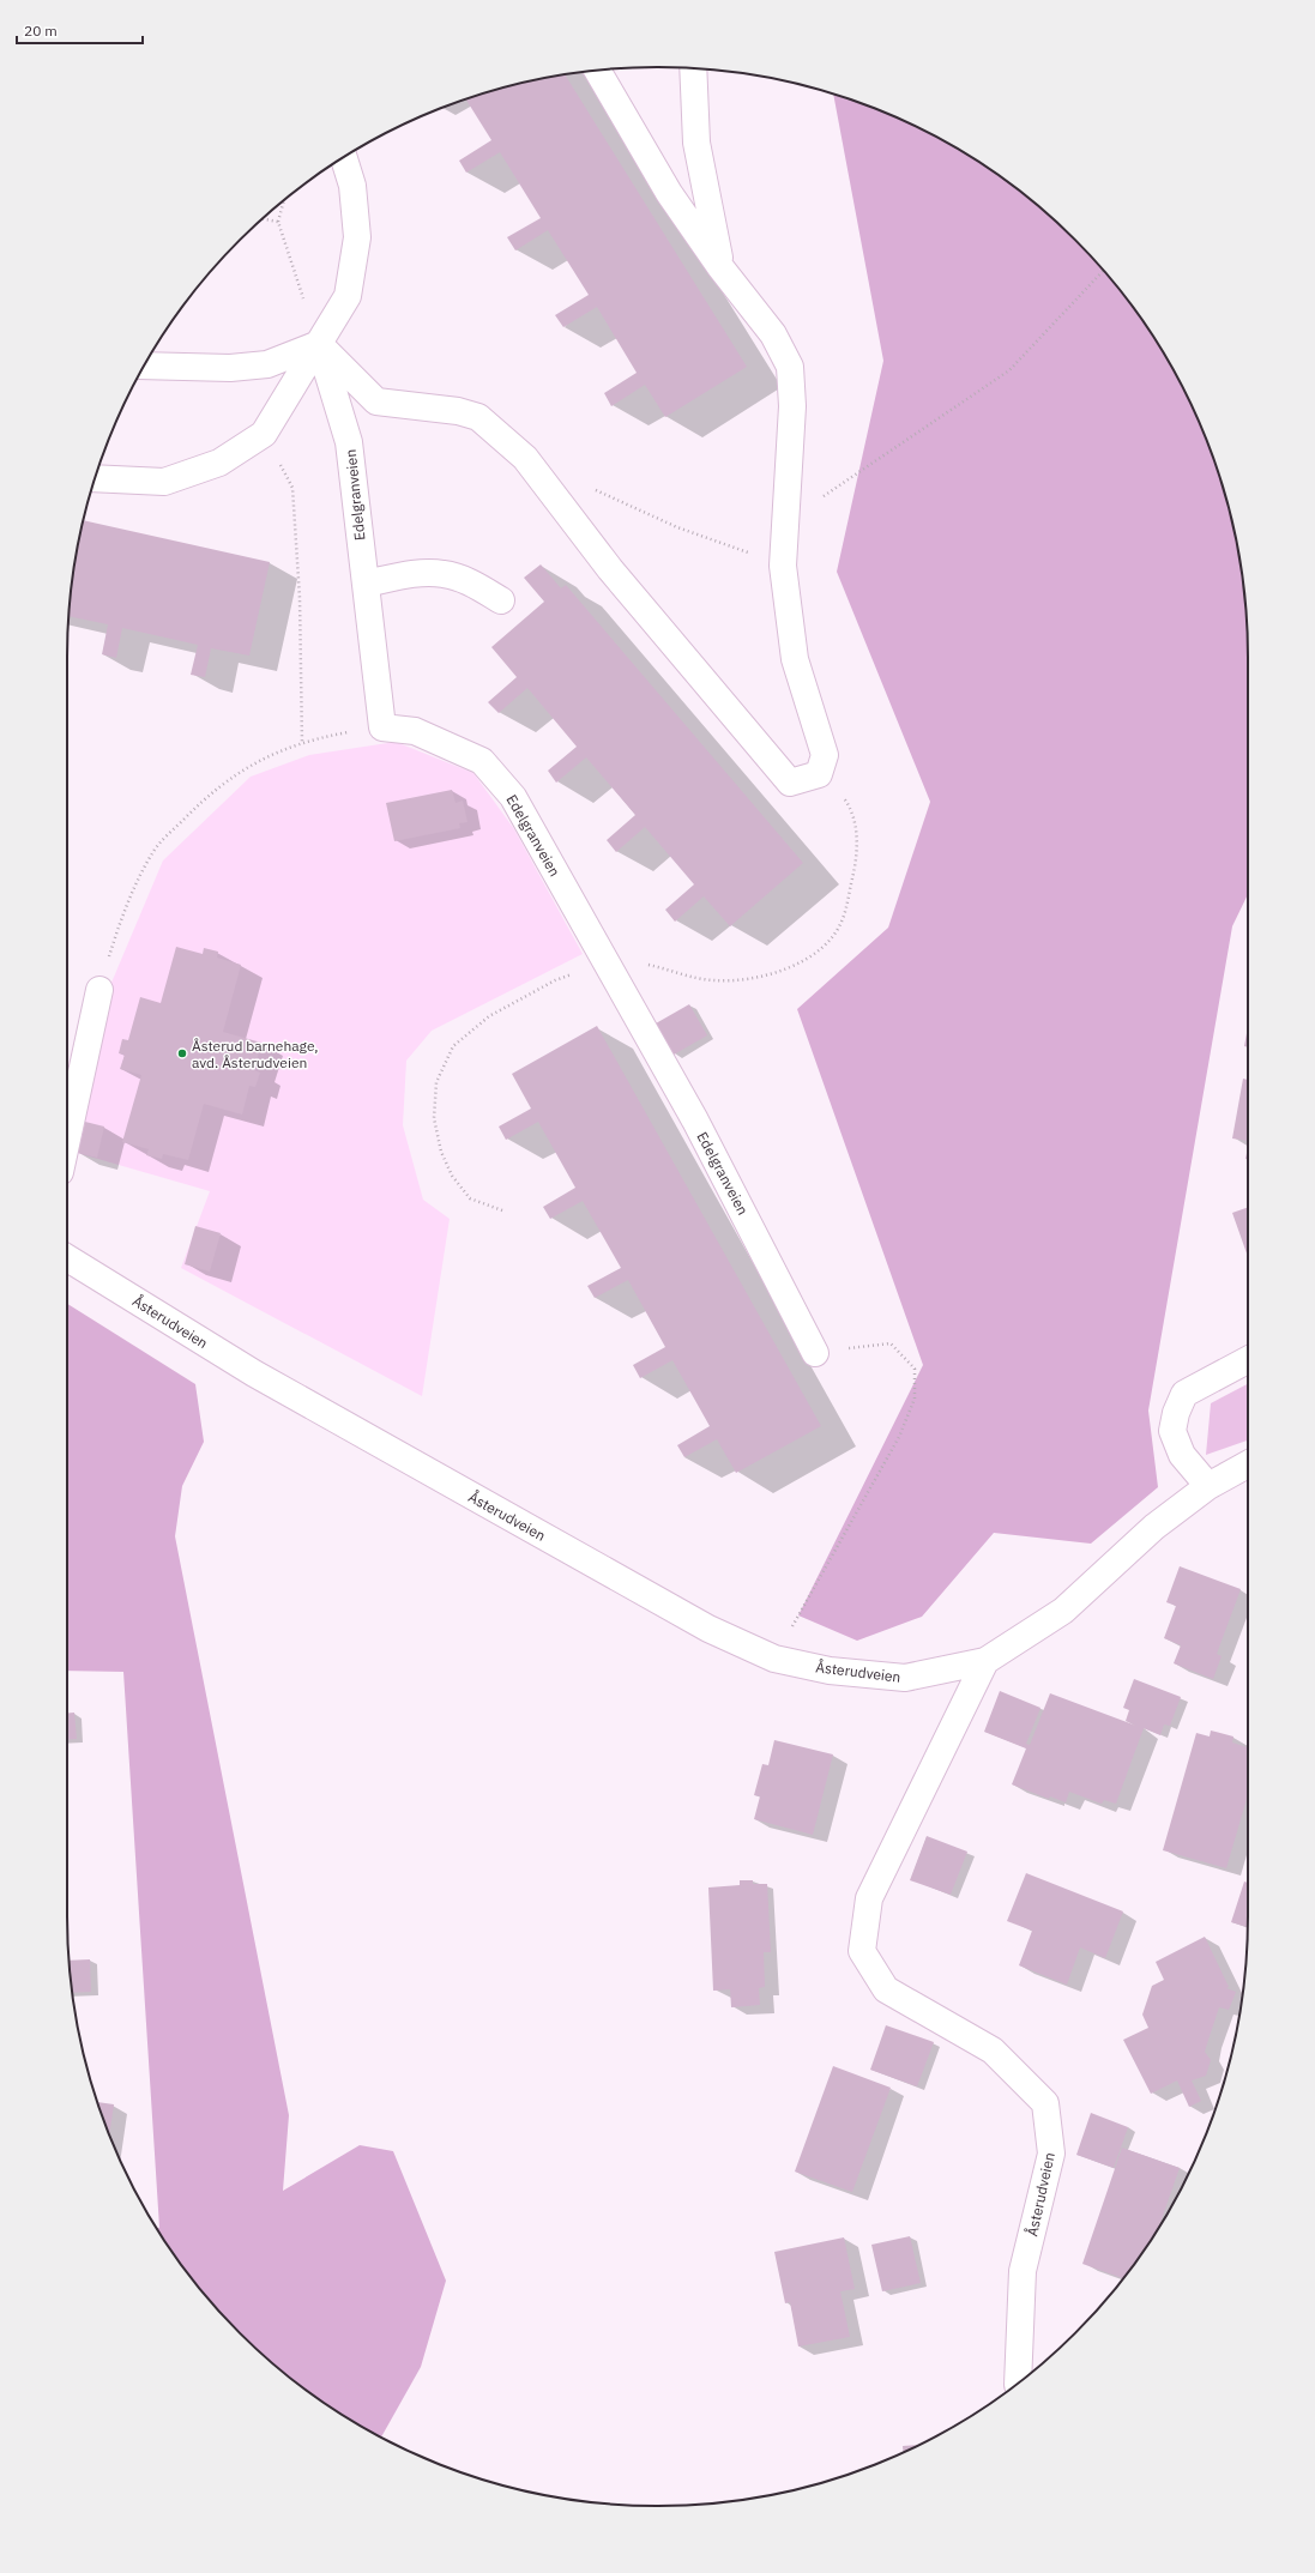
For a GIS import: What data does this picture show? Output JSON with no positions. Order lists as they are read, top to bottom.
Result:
{
  "streets": {
    "street": ["Edelgranveien", "Åsterudveien"]
  },
  "places": ["Åsterud barnehage, avd. Åsterudveien"],
  "scale_bar": "20 m"
}
